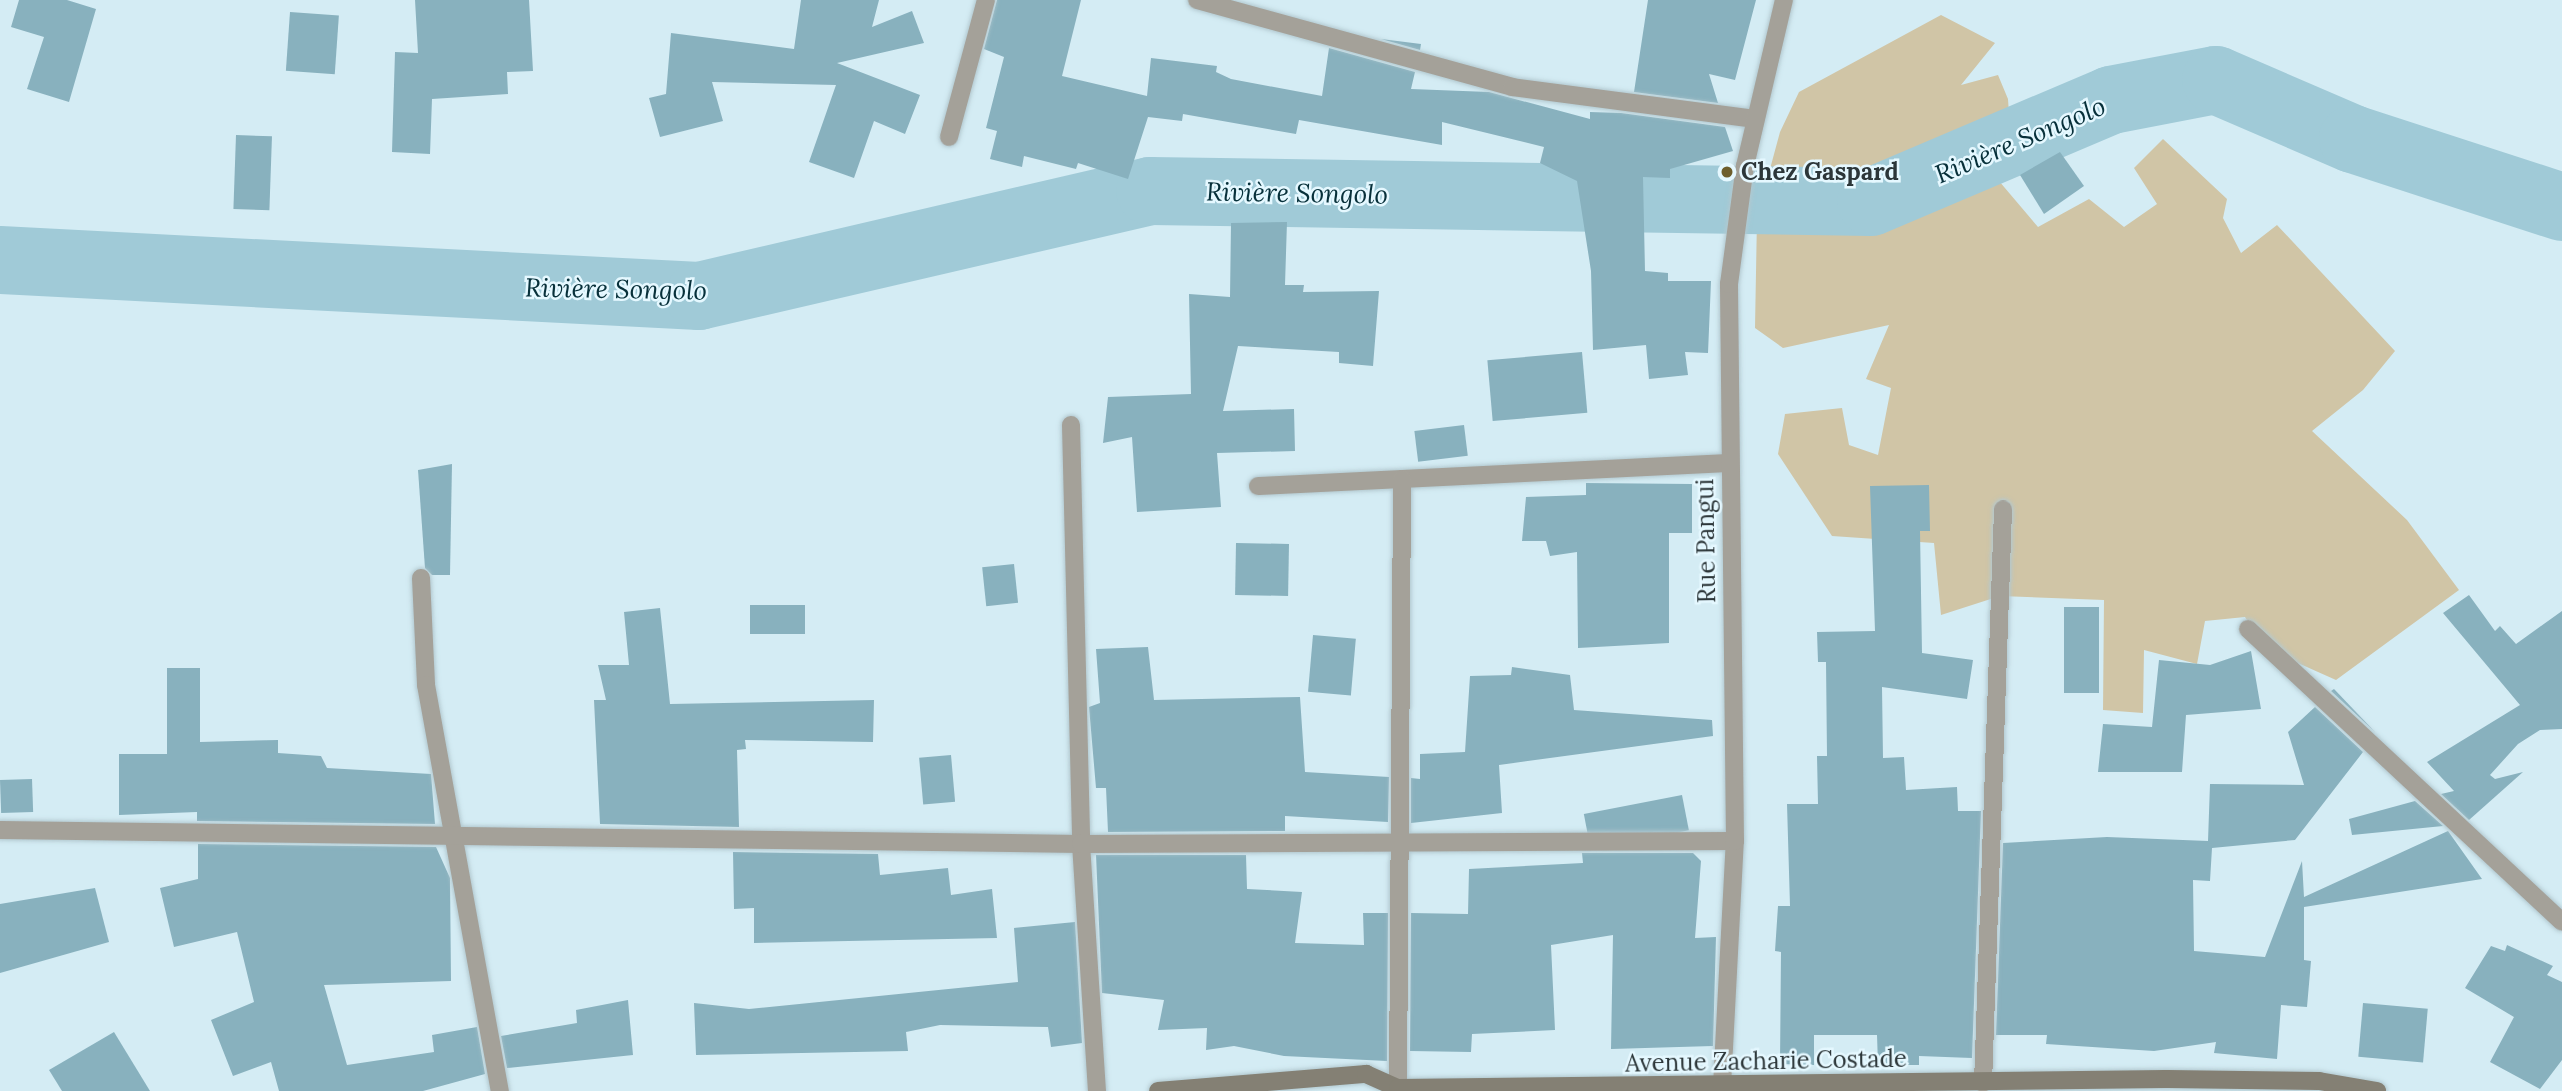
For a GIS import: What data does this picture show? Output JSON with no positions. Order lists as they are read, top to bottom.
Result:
{
  "streets": {
    "street": ["Rue Pangui", "Avenue Zacharie Costade"]
  },
  "crossings": [
    ["Rue Pangui", "Avenue Zacharie Costade"]
  ],
  "water": ["Rivière Songolo"],
  "places": ["Chez Gaspard"]
}
